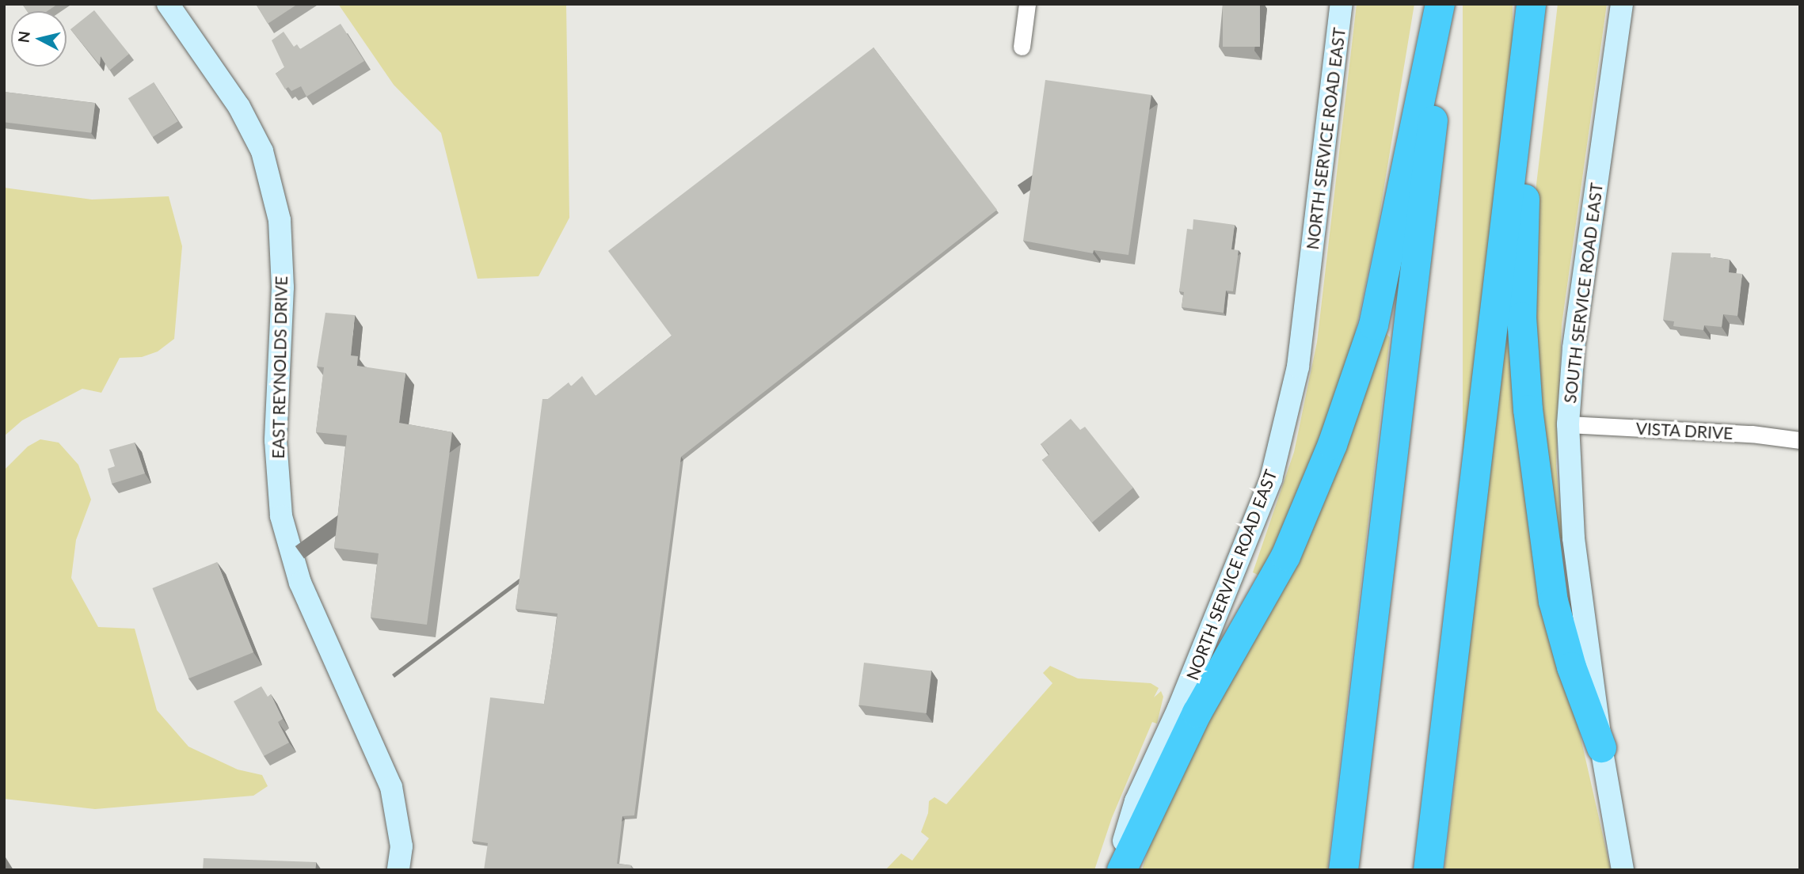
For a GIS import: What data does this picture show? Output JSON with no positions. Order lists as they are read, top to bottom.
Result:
{
  "streets": {
    "main road": ["NORTH SERVICE ROAD EAST", "SOUTH SERVICE ROAD EAST", "EAST REYNOLDS DRIVE"],
    "street": ["VISTA DRIVE"]
  },
  "crossings": [
    ["SOUTH SERVICE ROAD EAST", "VISTA DRIVE"]
  ],
  "north": "left"
}
